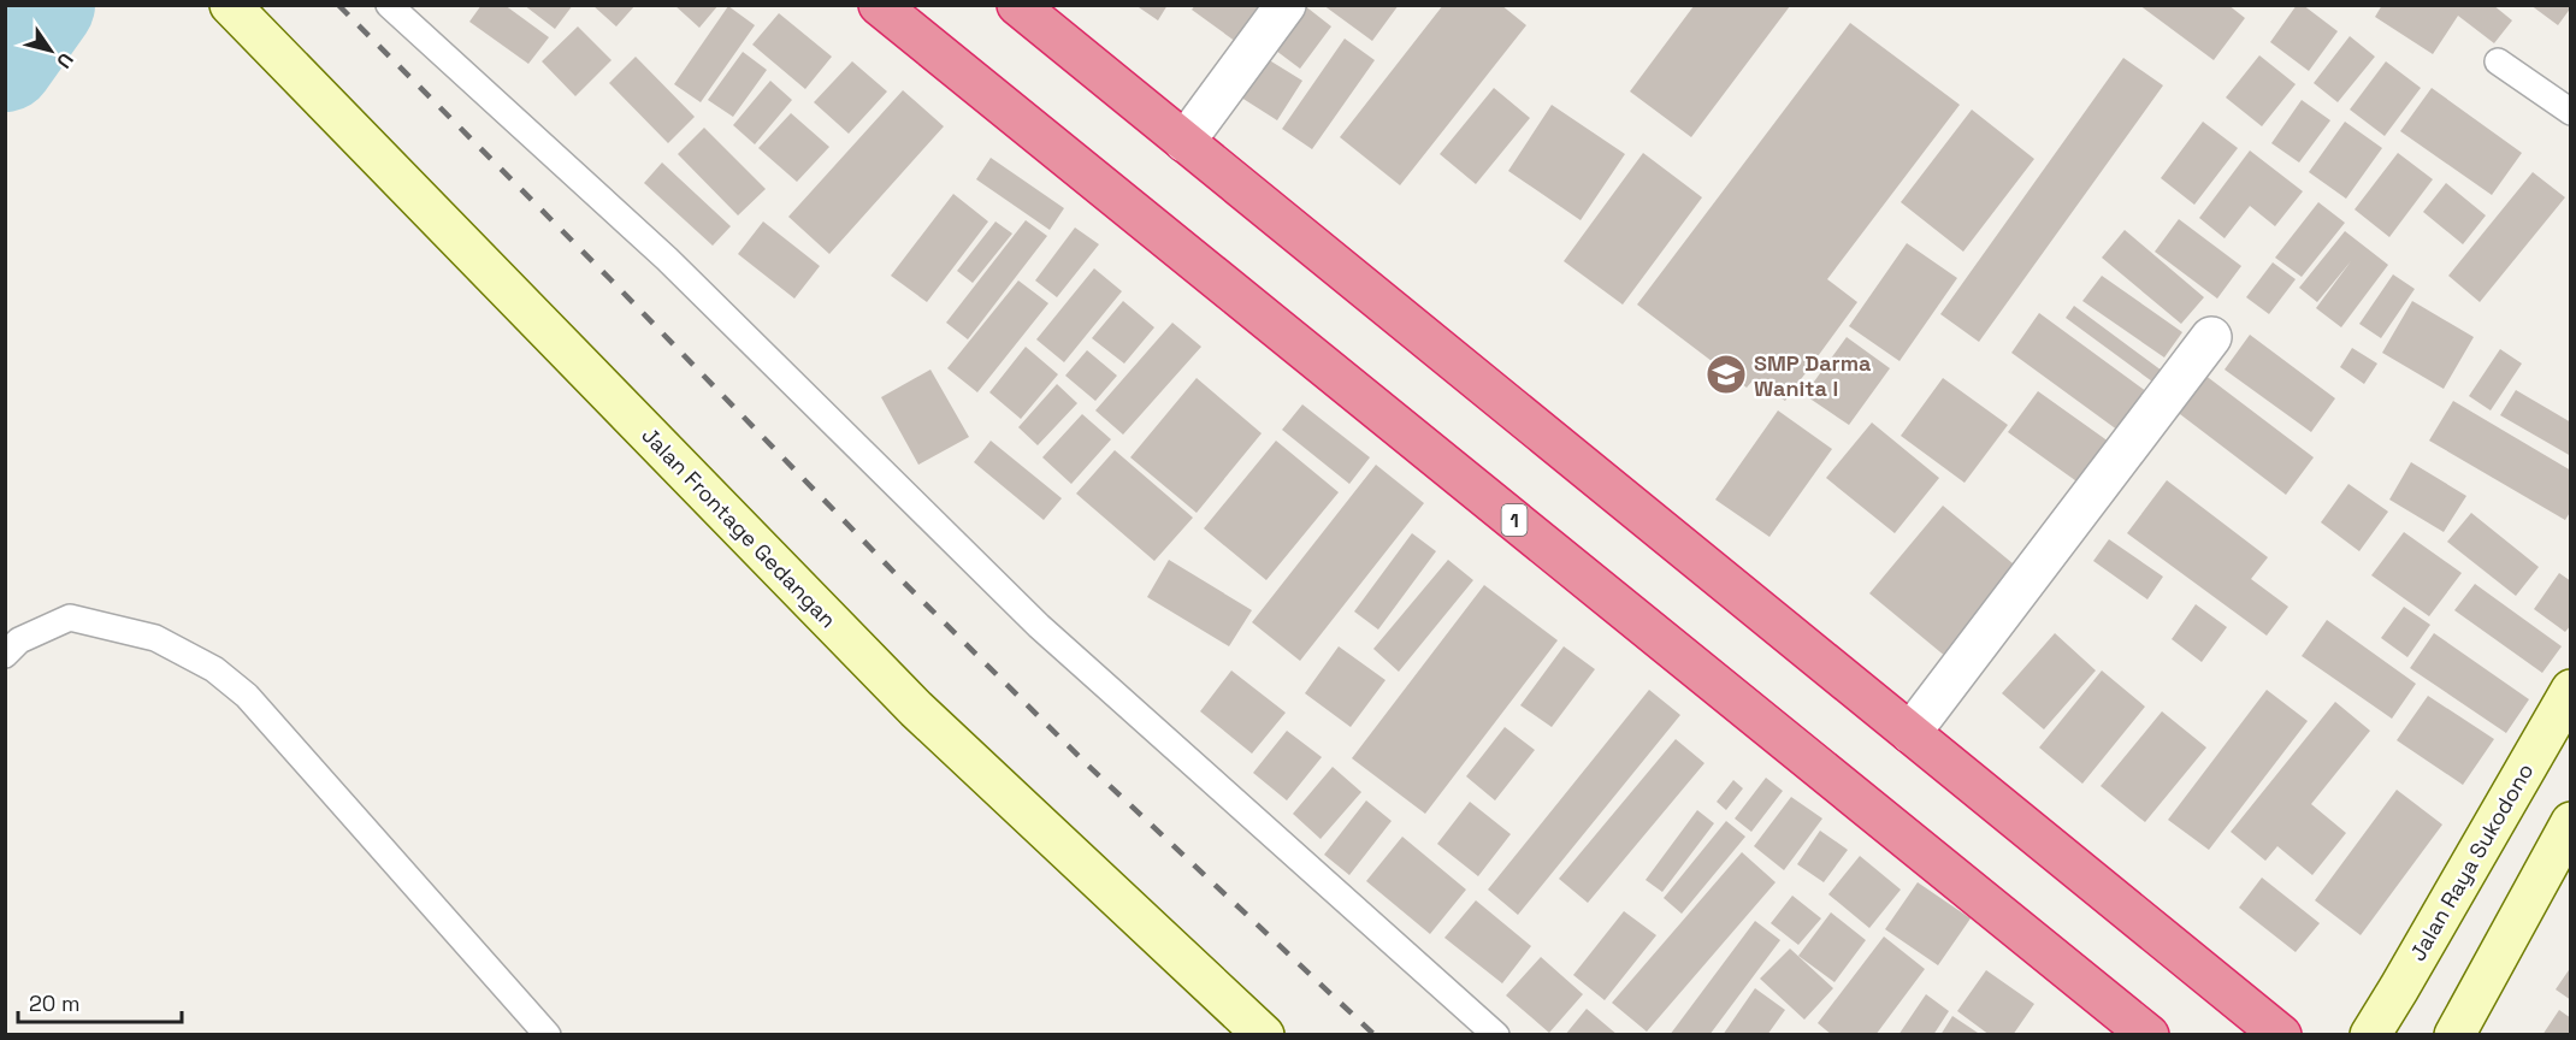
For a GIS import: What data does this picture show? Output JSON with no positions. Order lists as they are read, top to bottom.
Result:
{
  "streets": {
    "highway": ["1"],
    "street": ["Jalan Frontage Gedangan", "Jalan Raya Sukodono"]
  },
  "places": {
    "school or university": ["SMP Darma Wanita I"]
  },
  "scale_bar": "20 m",
  "north": "bottom right"
}
